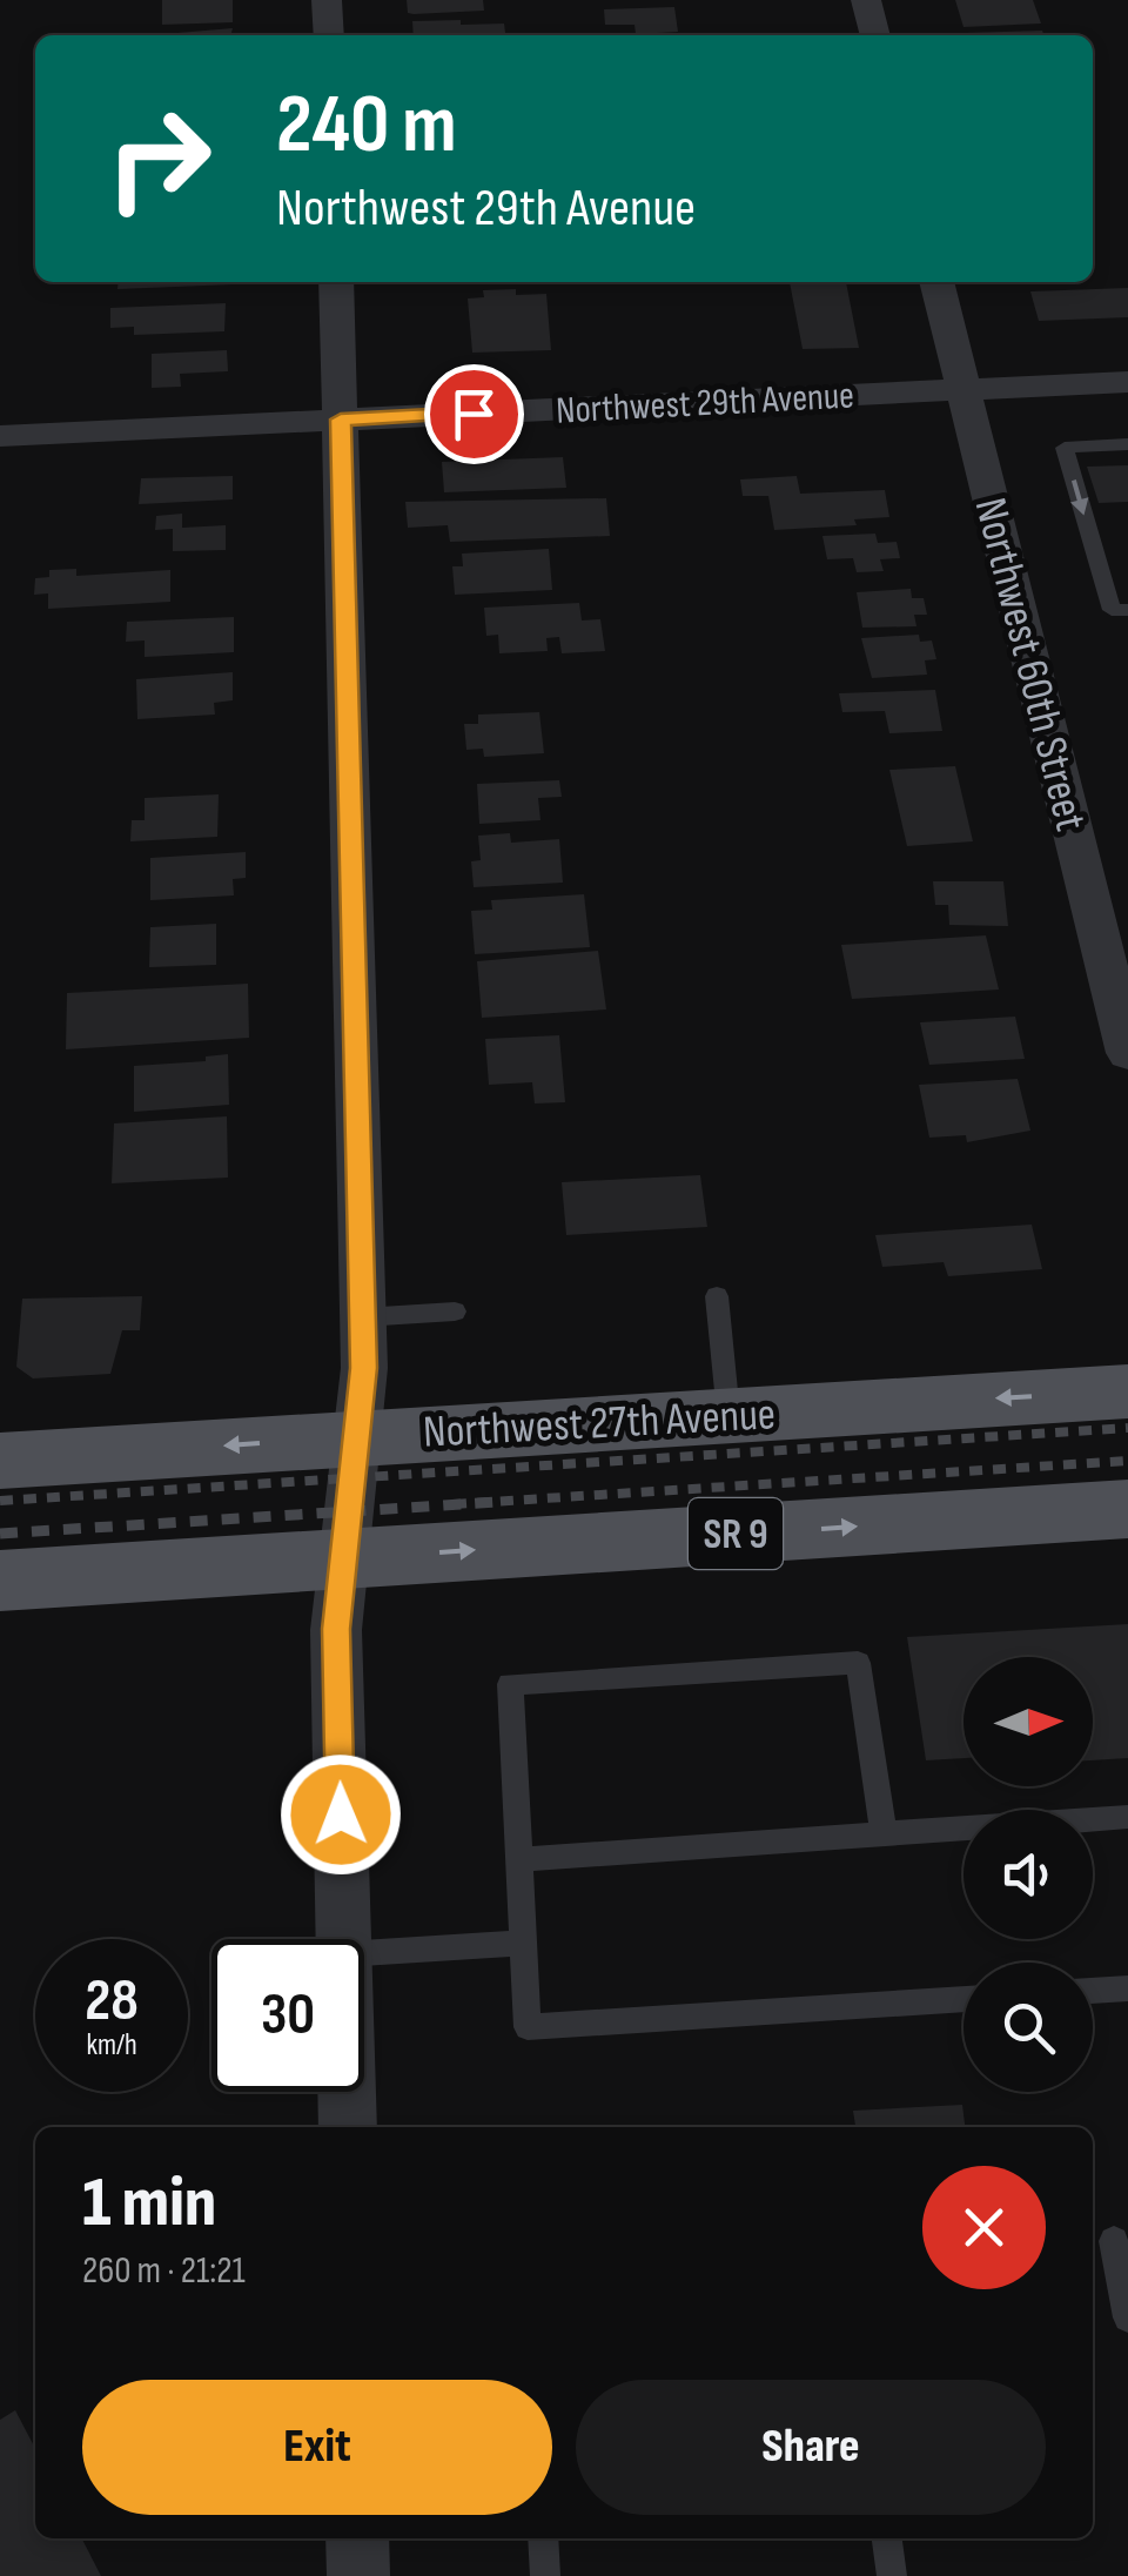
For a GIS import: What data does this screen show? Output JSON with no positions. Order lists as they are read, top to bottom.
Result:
{
  "streets": {
    "main road": ["Northwest 27th Avenue", "SR 9"],
    "street": ["Northwest 29th Avenue", "Northwest 60th Street"]
  },
  "crossings": [
    ["Northwest 29th Avenue", "Northwest 60th Street"]
  ],
  "north": "right",
  "page": {
    "turn": ["240 m", "Northwest 29th Avenue"],
    "speed": "28 km/h",
    "limit": "30",
    "heading": ["1 min", "260 m · 21:21"],
    "buttons": ["Exit", "Share"]
  }
}
